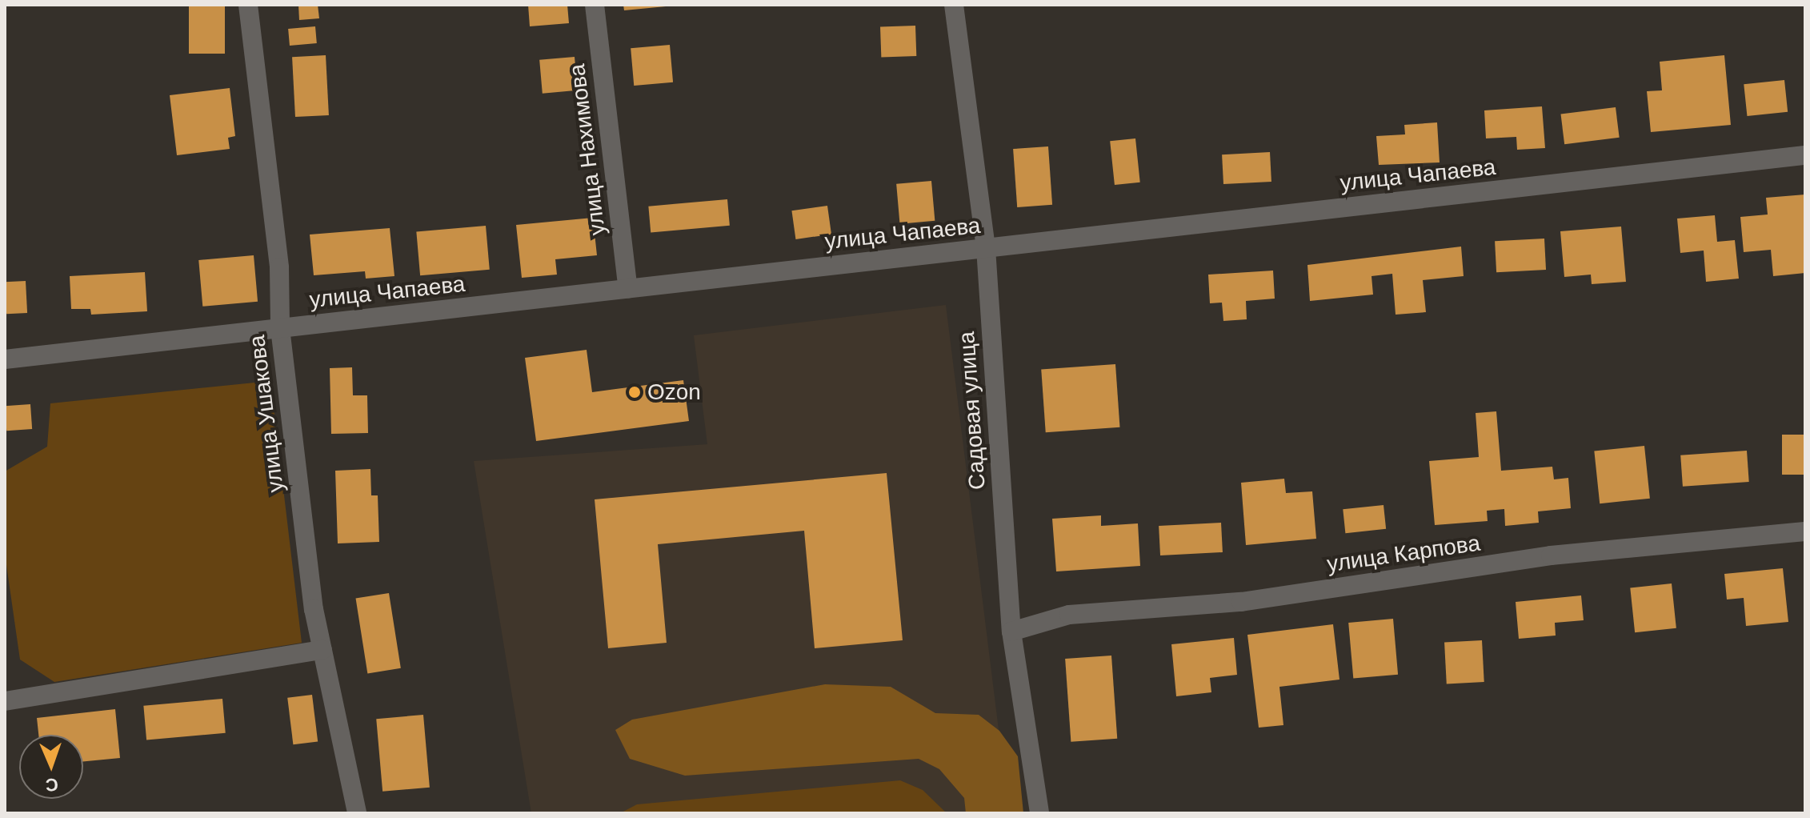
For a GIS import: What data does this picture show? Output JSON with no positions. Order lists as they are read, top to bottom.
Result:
{
  "streets": {
    "street": [
      "улица Нахимова",
      "улица Чапаева",
      "Садовая улица",
      "улица Ушакова",
      "улица Карпова"
    ]
  },
  "crossings": [
    ["улица Нахимова", "улица Чапаева"],
    ["улица Чапаева", "Садовая улица"],
    ["улица Чапаева", "улица Ушакова"],
    ["Садовая улица", "улица Карпова"]
  ],
  "places": ["Ozon"],
  "north": "bottom"
}
